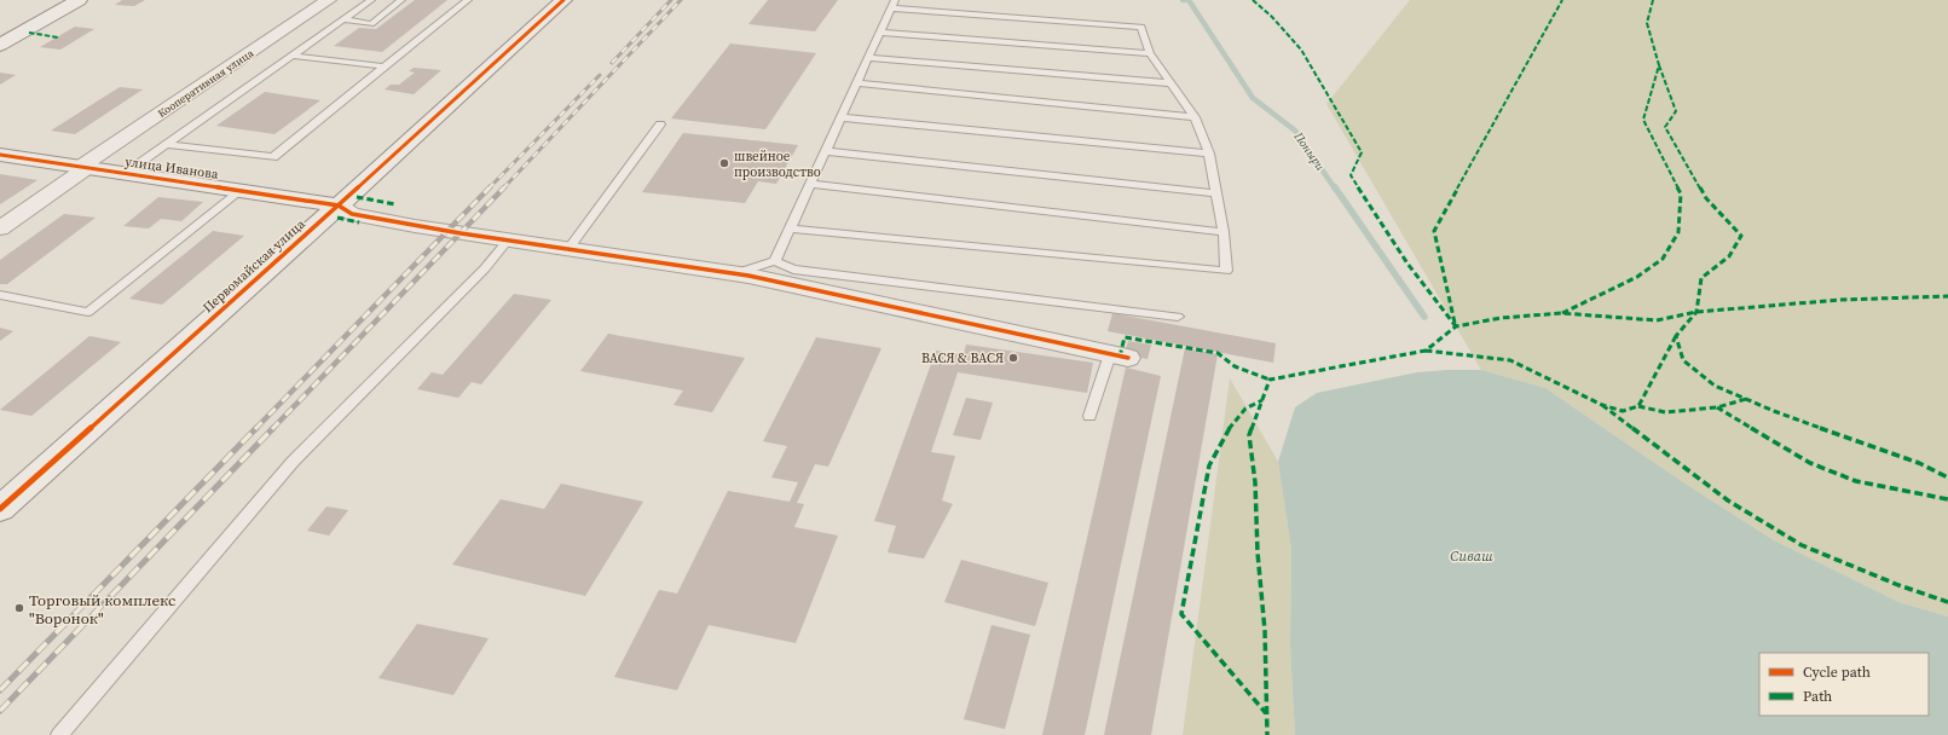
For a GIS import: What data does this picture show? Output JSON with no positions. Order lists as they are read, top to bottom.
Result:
{
  "streets": {
    "street": ["Кооперативная улица", "улица Иванова", "Первомайская улица"]
  },
  "crossings": [
    ["Кооперативная улица", "улица Иванова"],
    ["улица Иванова", "Первомайская улица"]
  ],
  "water": ["Поныри", "Сиваш"],
  "places": ["швейное производство", "ВАСЯ & ВАСЯ", "Торговый комплекс \"Воронок\""],
  "legend": ["Cycle path", "Path"]
}
